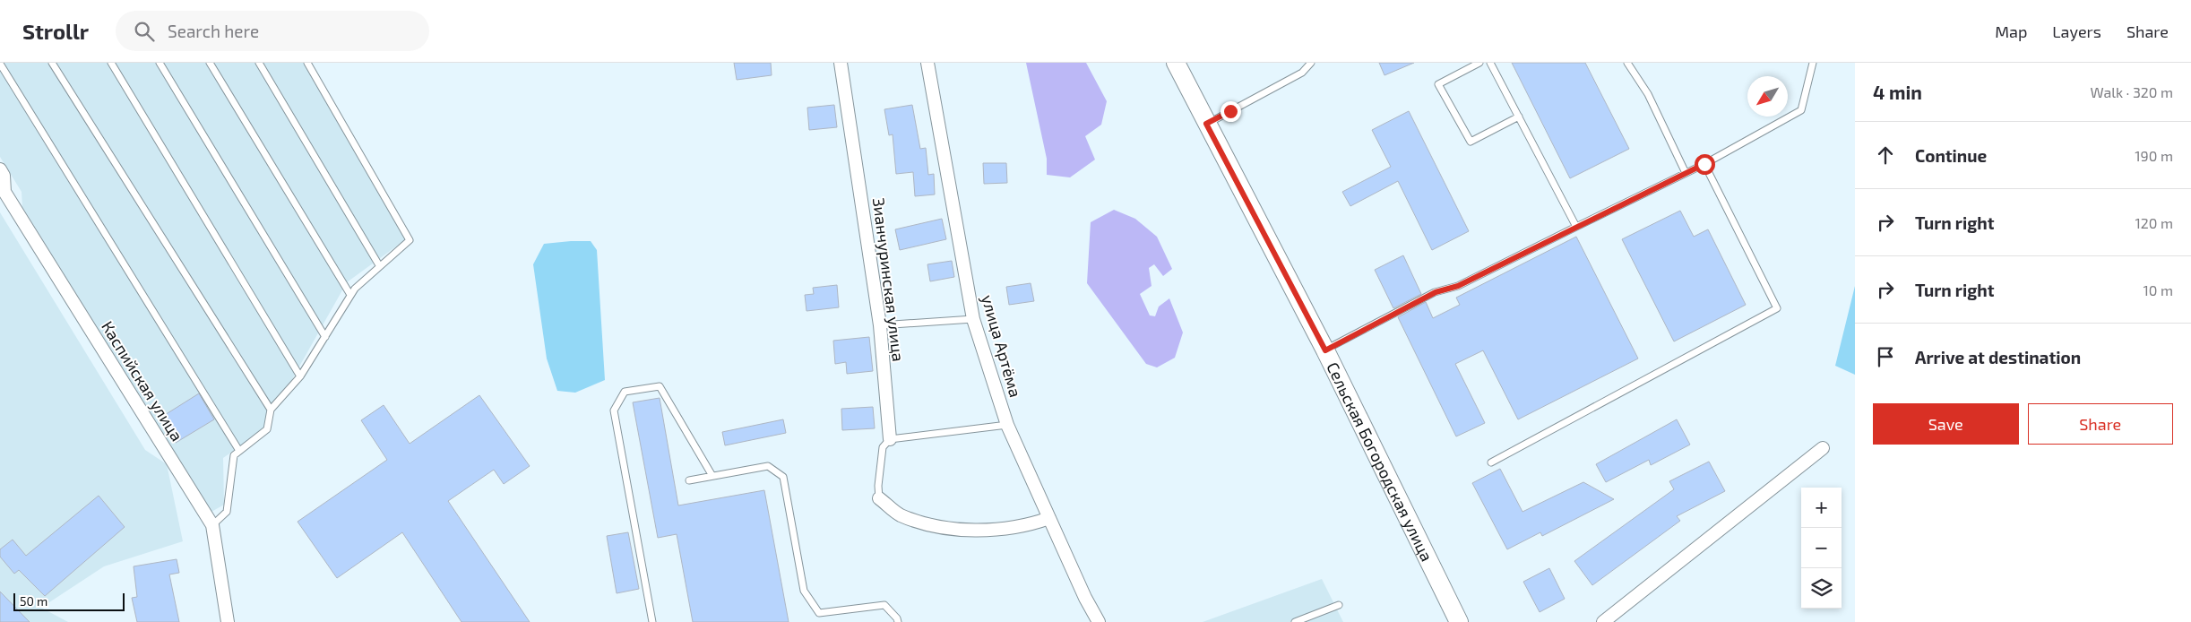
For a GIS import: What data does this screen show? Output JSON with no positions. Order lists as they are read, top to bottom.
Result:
{
  "streets": {
    "main road": ["Сельская Богородская улица"],
    "street": ["Зианчуринская улица", "улица Артёма", "Каспийская улица"]
  },
  "scale_bar": "50 m",
  "north": "bottom left",
  "page": {
    "header": "Strollr",
    "search": "Search here",
    "nav": ["Map", "Layers", "Share"],
    "heading": ["4 min", "Walk · 320 m"],
    "list": [
      ["Continue", "190 m"],
      ["Turn right", "120 m"],
      ["Turn right", "10 m"],
      "Arrive at destination"
    ],
    "buttons": ["Save", "Share"],
    "map_buttons": ["+", "−"],
    "scale": "50 m"
  }
}
